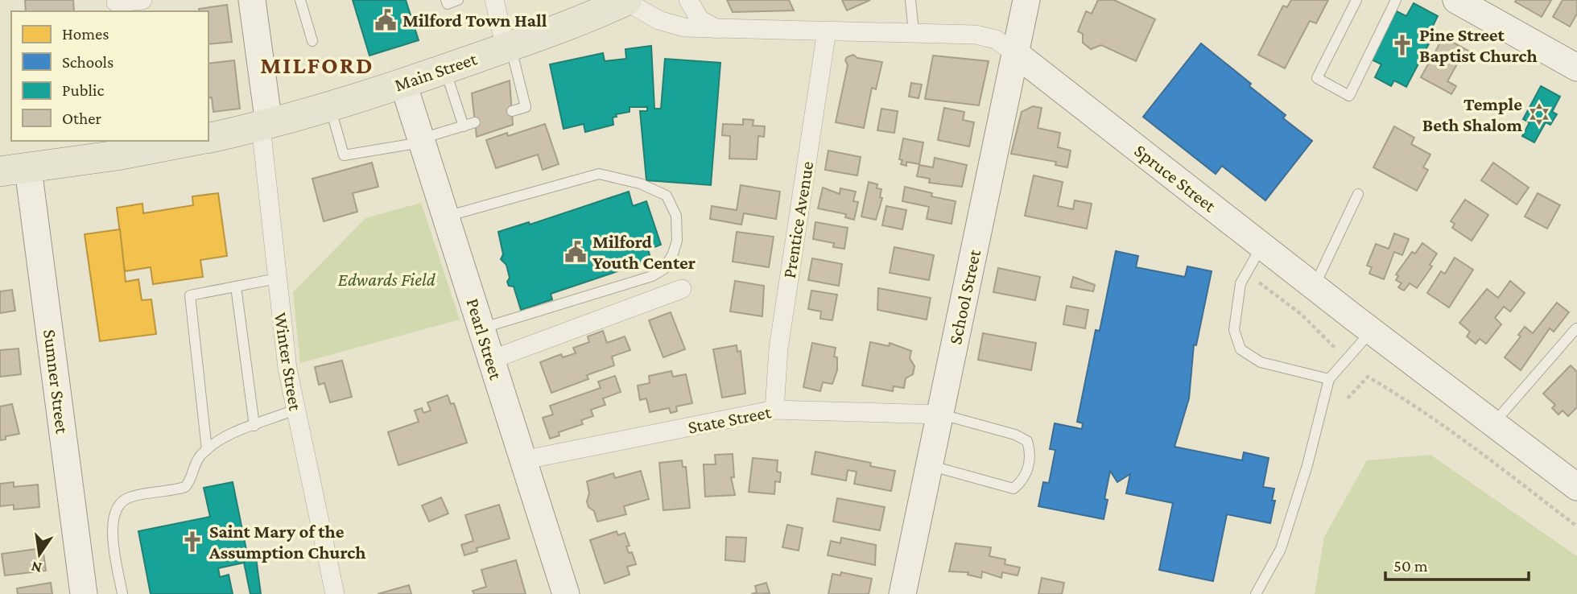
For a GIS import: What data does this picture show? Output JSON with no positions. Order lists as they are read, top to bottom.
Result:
{
  "streets": {
    "main road": ["Main Street"],
    "street": [
      "Spruce Street",
      "Prentice Avenue",
      "School Street",
      "Pearl Street",
      "Winter Street",
      "Sumner Street",
      "State Street"
    ]
  },
  "crossings": [
    ["Main Street", "Spruce Street"],
    ["Main Street", "Pearl Street"],
    ["Main Street", "Winter Street"],
    ["Spruce Street", "Prentice Avenue"],
    ["Spruce Street", "School Street"],
    ["Prentice Avenue", "State Street"],
    ["School Street", "State Street"],
    ["Pearl Street", "State Street"]
  ],
  "districts": ["MILFORD"],
  "parks": ["Edwards Field"],
  "places": {
    "public building": ["Milford Town Hall", "Milford Youth Center"],
    "church": ["Pine Street Baptist Church", "Saint Mary of the Assumption Church"],
    "synagogue": ["Temple Beth Shalom"]
  },
  "legend": [
    "Homes",
    "Schools",
    "Public",
    "Other"
  ],
  "scale_bar": "50 m",
  "north": "bottom"
}
